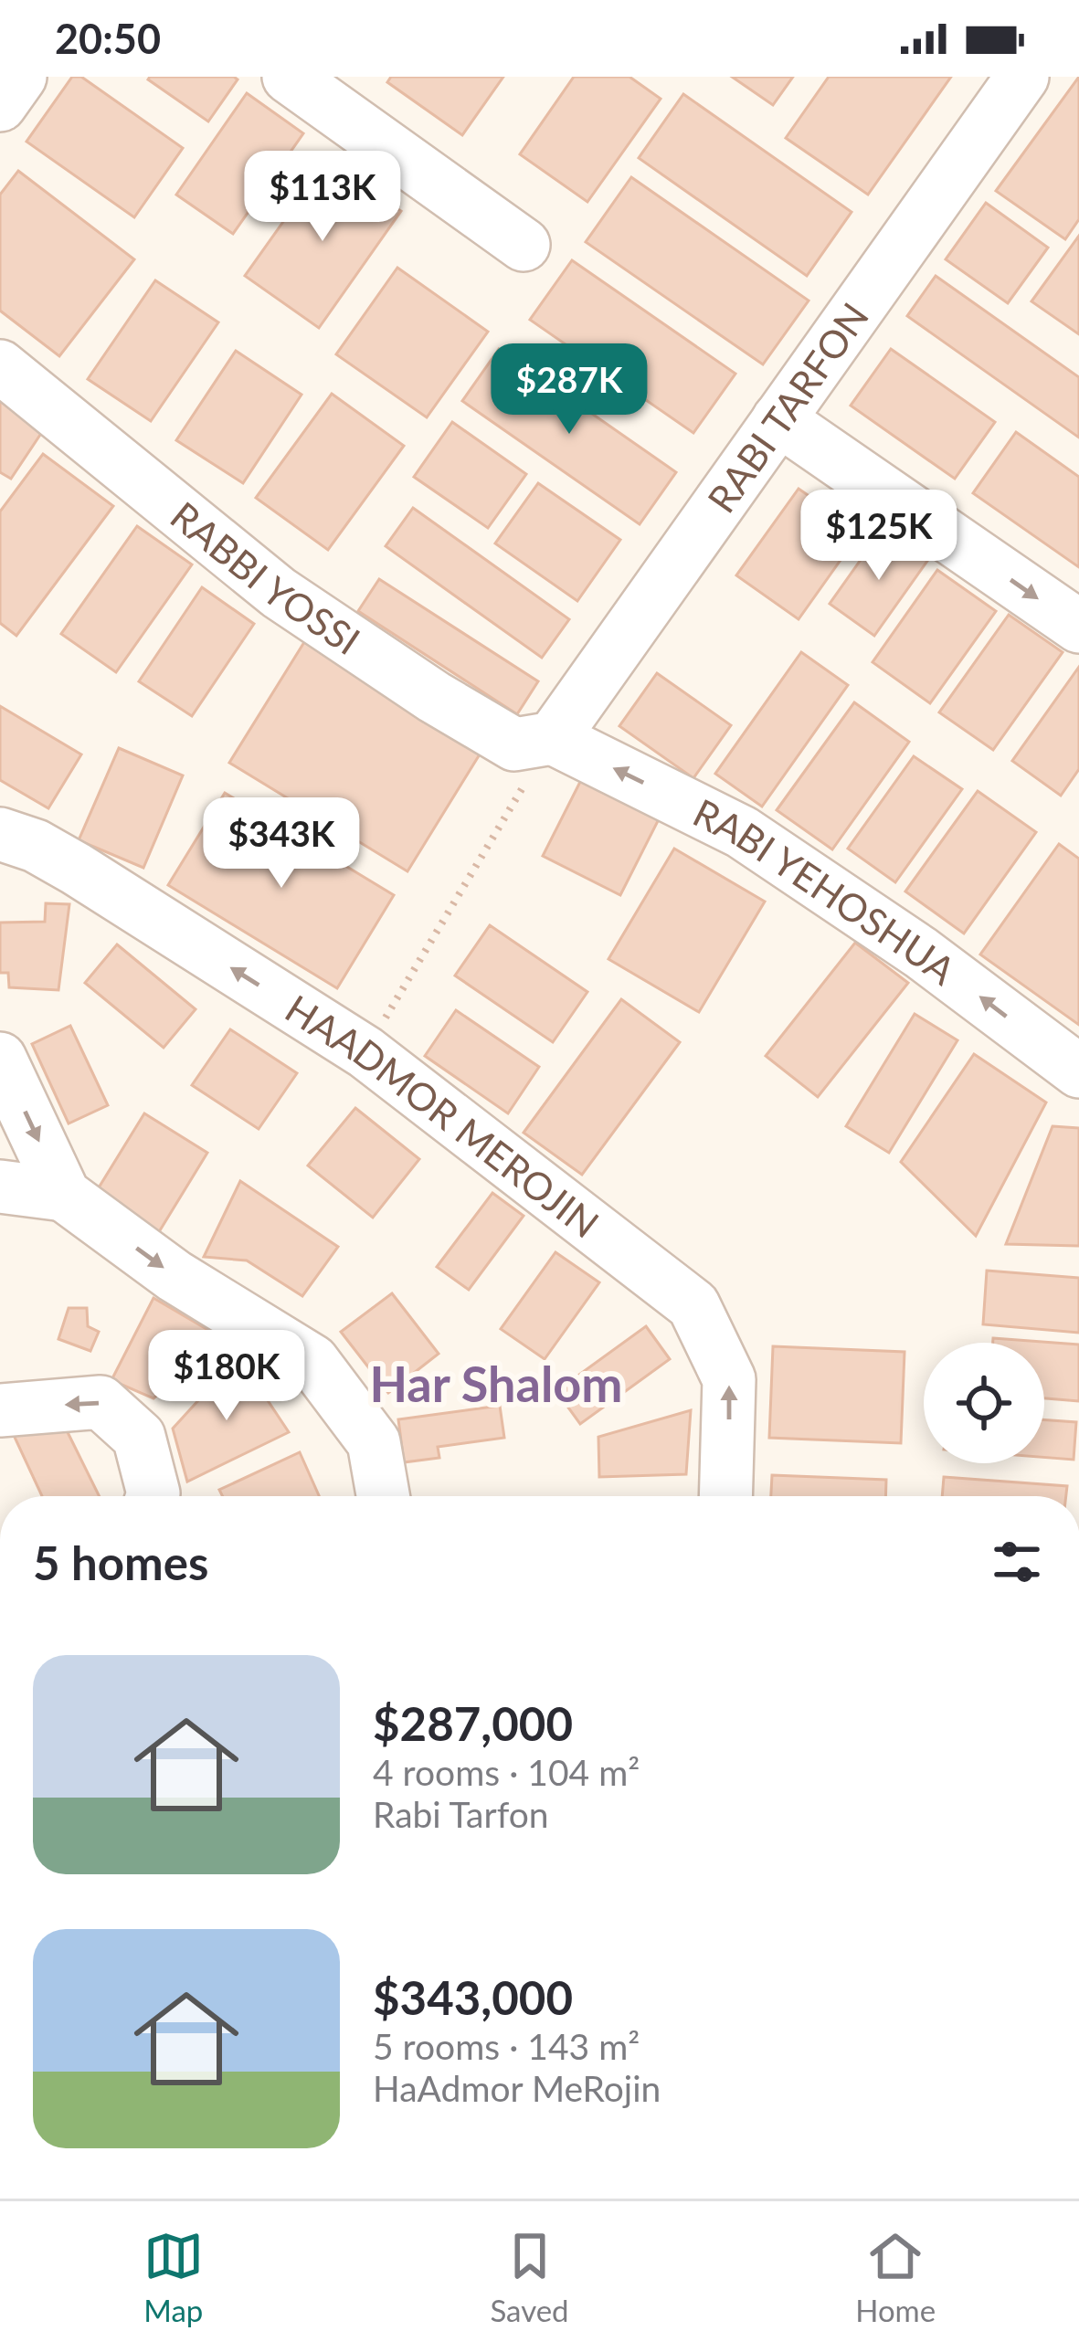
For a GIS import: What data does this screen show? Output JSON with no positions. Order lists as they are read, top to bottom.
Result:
{
  "streets": {
    "street": [
      "RABI TARFON",
      "RABBI YOSSI",
      "RABI YEHOSHUA",
      "HAADMOR MEROJIN"
    ]
  },
  "crossings": [
    ["RABI TARFON", "RABBI YOSSI"],
    ["RABI TARFON", "RABI YEHOSHUA"],
    ["RABBI YOSSI", "RABI YEHOSHUA"]
  ],
  "districts": ["Har Shalom"],
  "page": {
    "status": "20:50",
    "price": [
      "$113K",
      "$287K",
      "$125K",
      "$343K",
      "$180K"
    ],
    "heading": "5 homes",
    "list": [
      {
        "name": "$287,000",
        "note": "4 rooms · 104 m² · Rabi Tarfon"
      },
      {
        "name": "$343,000",
        "note": "5 rooms · 143 m² · HaAdmor MeRojin"
      }
    ],
    "tabs": ["Map", "Saved", "Home"]
  }
}
